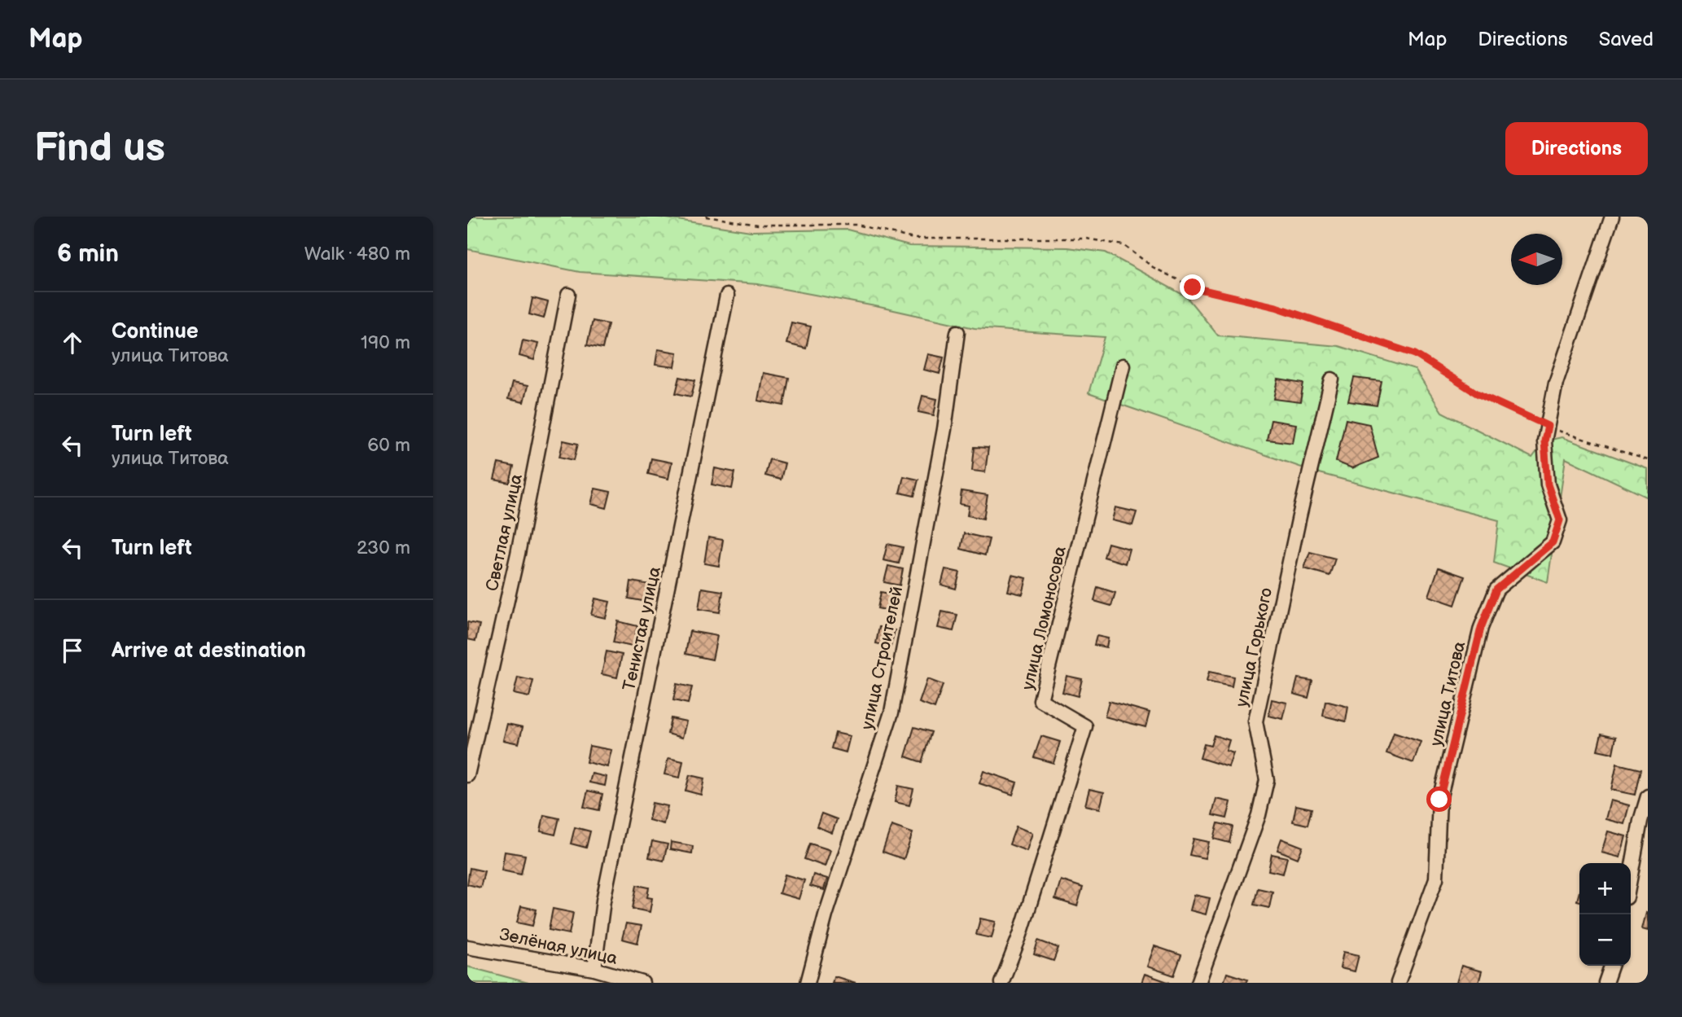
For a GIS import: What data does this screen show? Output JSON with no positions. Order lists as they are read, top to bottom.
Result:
{
  "streets": {
    "street": [
      "Светлая улица",
      "улица Ломоносова",
      "Тенистая улица",
      "улица Горького",
      "улица Строителей",
      "улица Титова",
      "Зелёная улица"
    ]
  },
  "crossings": [
    ["Тенистая улица", "Зелёная улица"]
  ],
  "north": "left",
  "page": {
    "header": "Map",
    "nav": ["Map", "Directions", "Saved"],
    "buttons": "Directions",
    "title": "Find us",
    "heading": ["6 min", "Walk · 480 m"],
    "list": [
      ["Continue", "улица Титова", "190 m"],
      ["Turn left", "улица Титова", "60 m"],
      ["Turn left", "230 m"],
      "Arrive at destination"
    ],
    "map_buttons": ["+", "−"]
  }
}
